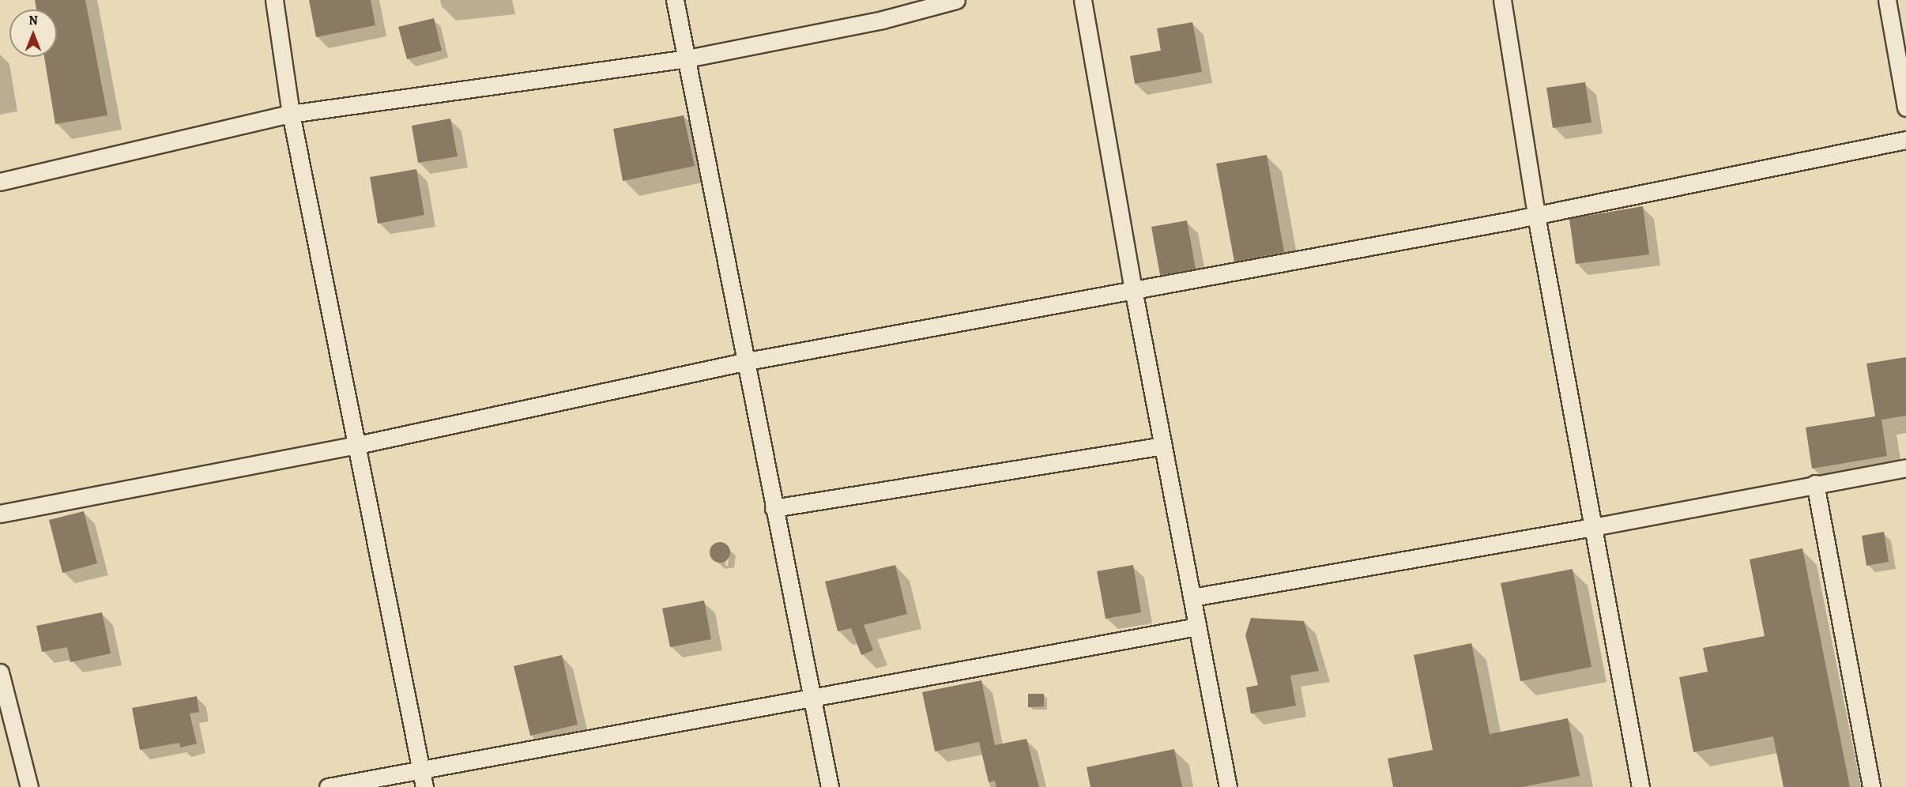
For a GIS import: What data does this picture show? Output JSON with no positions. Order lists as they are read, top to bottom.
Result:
{
  "north": "top"
}
